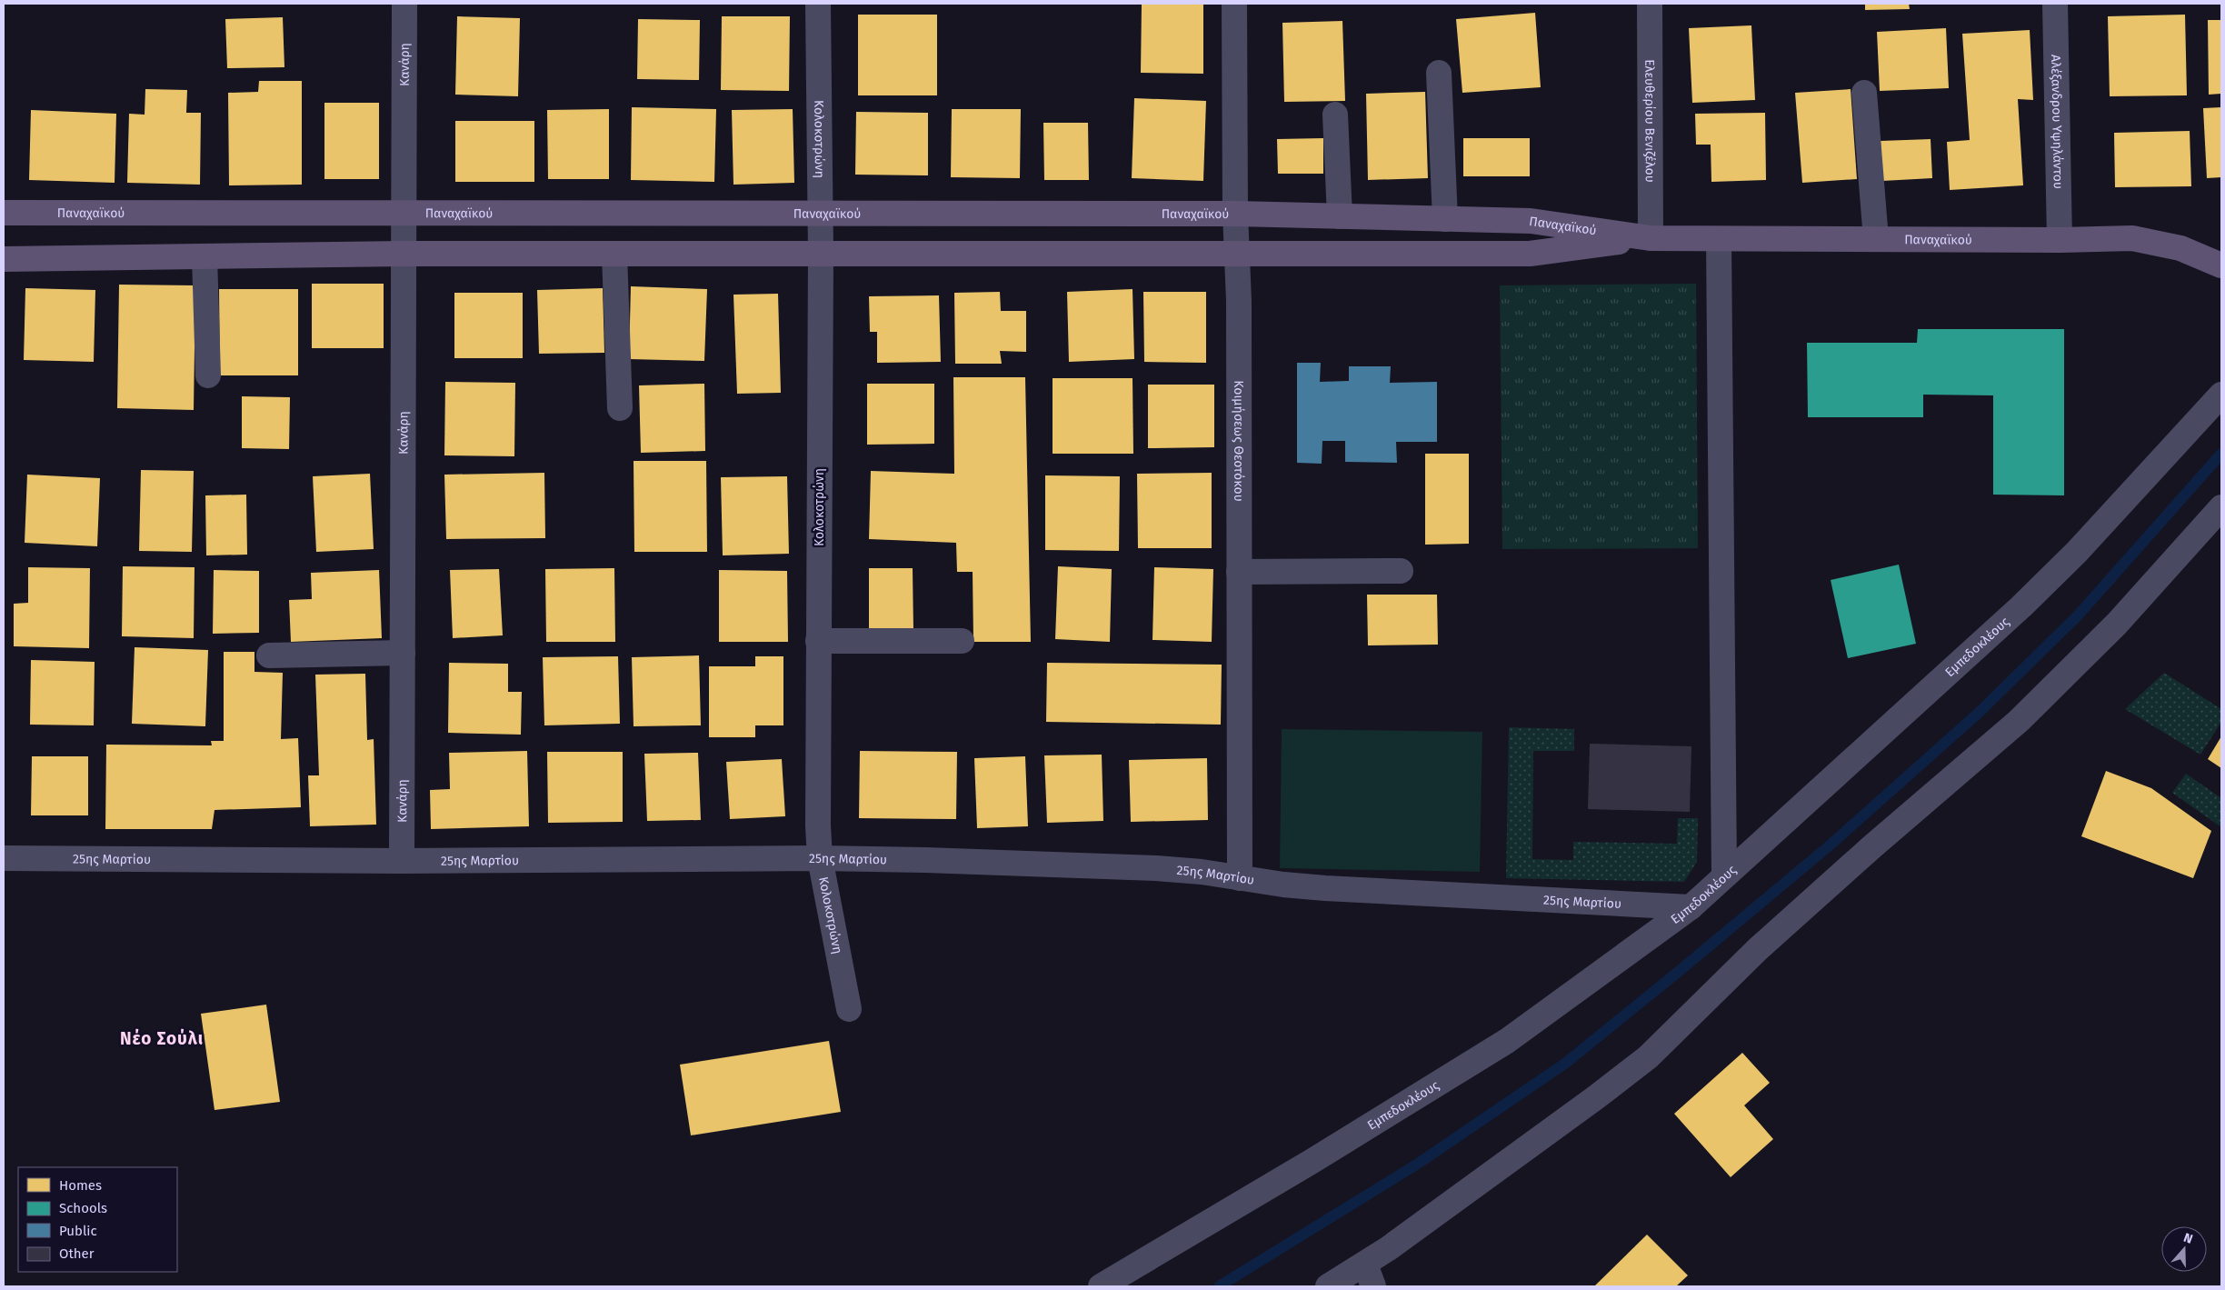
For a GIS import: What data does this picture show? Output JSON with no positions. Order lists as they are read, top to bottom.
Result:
{
  "streets": {
    "main road": ["Παναχαϊκού"],
    "street": [
      "Κανάρη",
      "Ελευθερίου Βενιζέλου",
      "Αλέξανδρου Υψηλάντου",
      "Κολοκοτρώνη",
      "Κοιμήσεως Θεοτόκου",
      "Εμπεδοκλέους",
      "25ης Μαρτίου"
    ]
  },
  "crossings": [
    ["Κανάρη", "Παναχαϊκού"],
    ["Κανάρη", "25ης Μαρτίου"],
    ["Ελευθερίου Βενιζέλου", "Παναχαϊκού"],
    ["Αλέξανδρου Υψηλάντου", "Παναχαϊκού"],
    ["Κολοκοτρώνη", "Παναχαϊκού"],
    ["Κολοκοτρώνη", "25ης Μαρτίου"],
    ["Παναχαϊκού", "Κοιμήσεως Θεοτόκου"],
    ["Κοιμήσεως Θεοτόκου", "25ης Μαρτίου"],
    ["Εμπεδοκλέους", "25ης Μαρτίου"]
  ],
  "districts": ["Νέο Σούλι"],
  "legend": [
    "Homes",
    "Schools",
    "Public",
    "Other"
  ],
  "north": "top"
}
